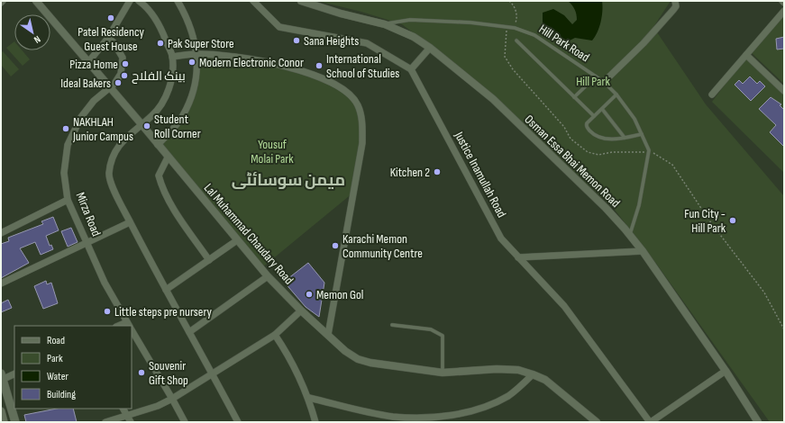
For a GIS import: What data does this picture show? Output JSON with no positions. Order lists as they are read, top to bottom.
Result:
{
  "streets": {
    "street": [
      "Osman Essa Bhai Memon Road",
      "Justice Inamullah Road",
      "Mirza Road",
      "Lal Muhammad Chaudary Road"
    ],
    "lane": ["Hill Park Road"]
  },
  "crossings": [
    ["Hill Park Road", "Osman Essa Bhai Memon Road"],
    ["Mirza Road", "Lal Muhammad Chaudary Road"]
  ],
  "districts": ["میمن سوسائٹی"],
  "parks": ["Hill Park", "Yousuf Molai Park"],
  "places": [
    "Patel Residency Guest House",
    "Sana Heights",
    "Pak Super Store",
    "Modern Electronic Conor",
    "Pizza Home",
    "International School of Studies",
    "بینک الفلاح",
    "Ideal Bakers",
    "Student Roll Corner",
    "NAKHLAH Junior Campus",
    "Kitchen 2",
    "Fun City - Hill Park",
    "Karachi Memon Community Centre",
    "Memon Gol",
    "Little steps pre nursery",
    "Souvenir Gift Shop"
  ],
  "legend": [
    "Road",
    "Park",
    "Water",
    "Building"
  ],
  "north": "bottom right"
}
